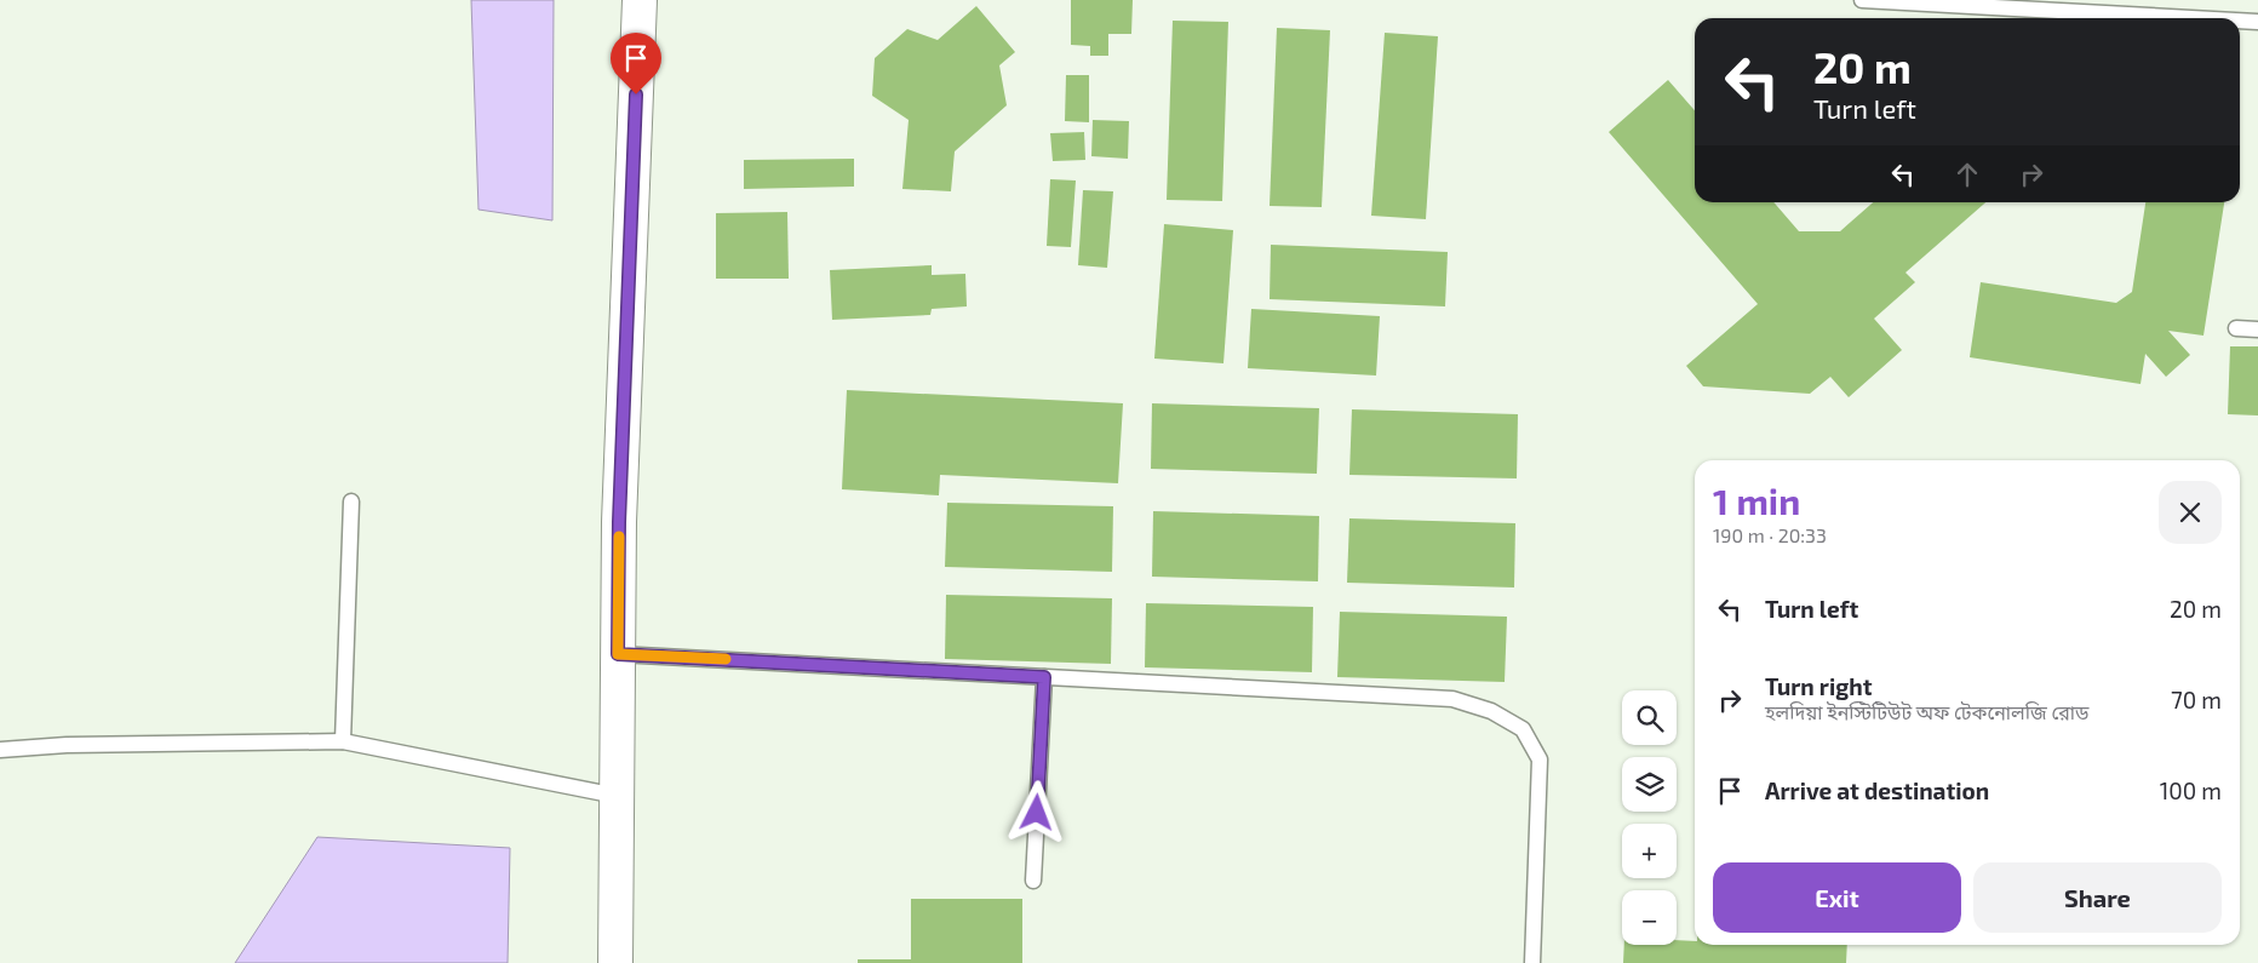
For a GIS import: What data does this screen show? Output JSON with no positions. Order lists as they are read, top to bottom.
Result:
{
  "page": {
    "turn": ["20 m", "Turn left"],
    "heading": ["1 min", "190 m · 20:33"],
    "list": [
      {
        "name": "Turn left",
        "value": "20 m"
      },
      {
        "name": "Turn right",
        "note": "হলদিয়া ইনস্টিটিউট অফ টেকনোলজি রোড",
        "value": "70 m"
      },
      {
        "name": "Arrive at destination",
        "value": "100 m"
      }
    ],
    "map_buttons": ["+", "−"],
    "buttons": ["Exit", "Share"]
  }
}
